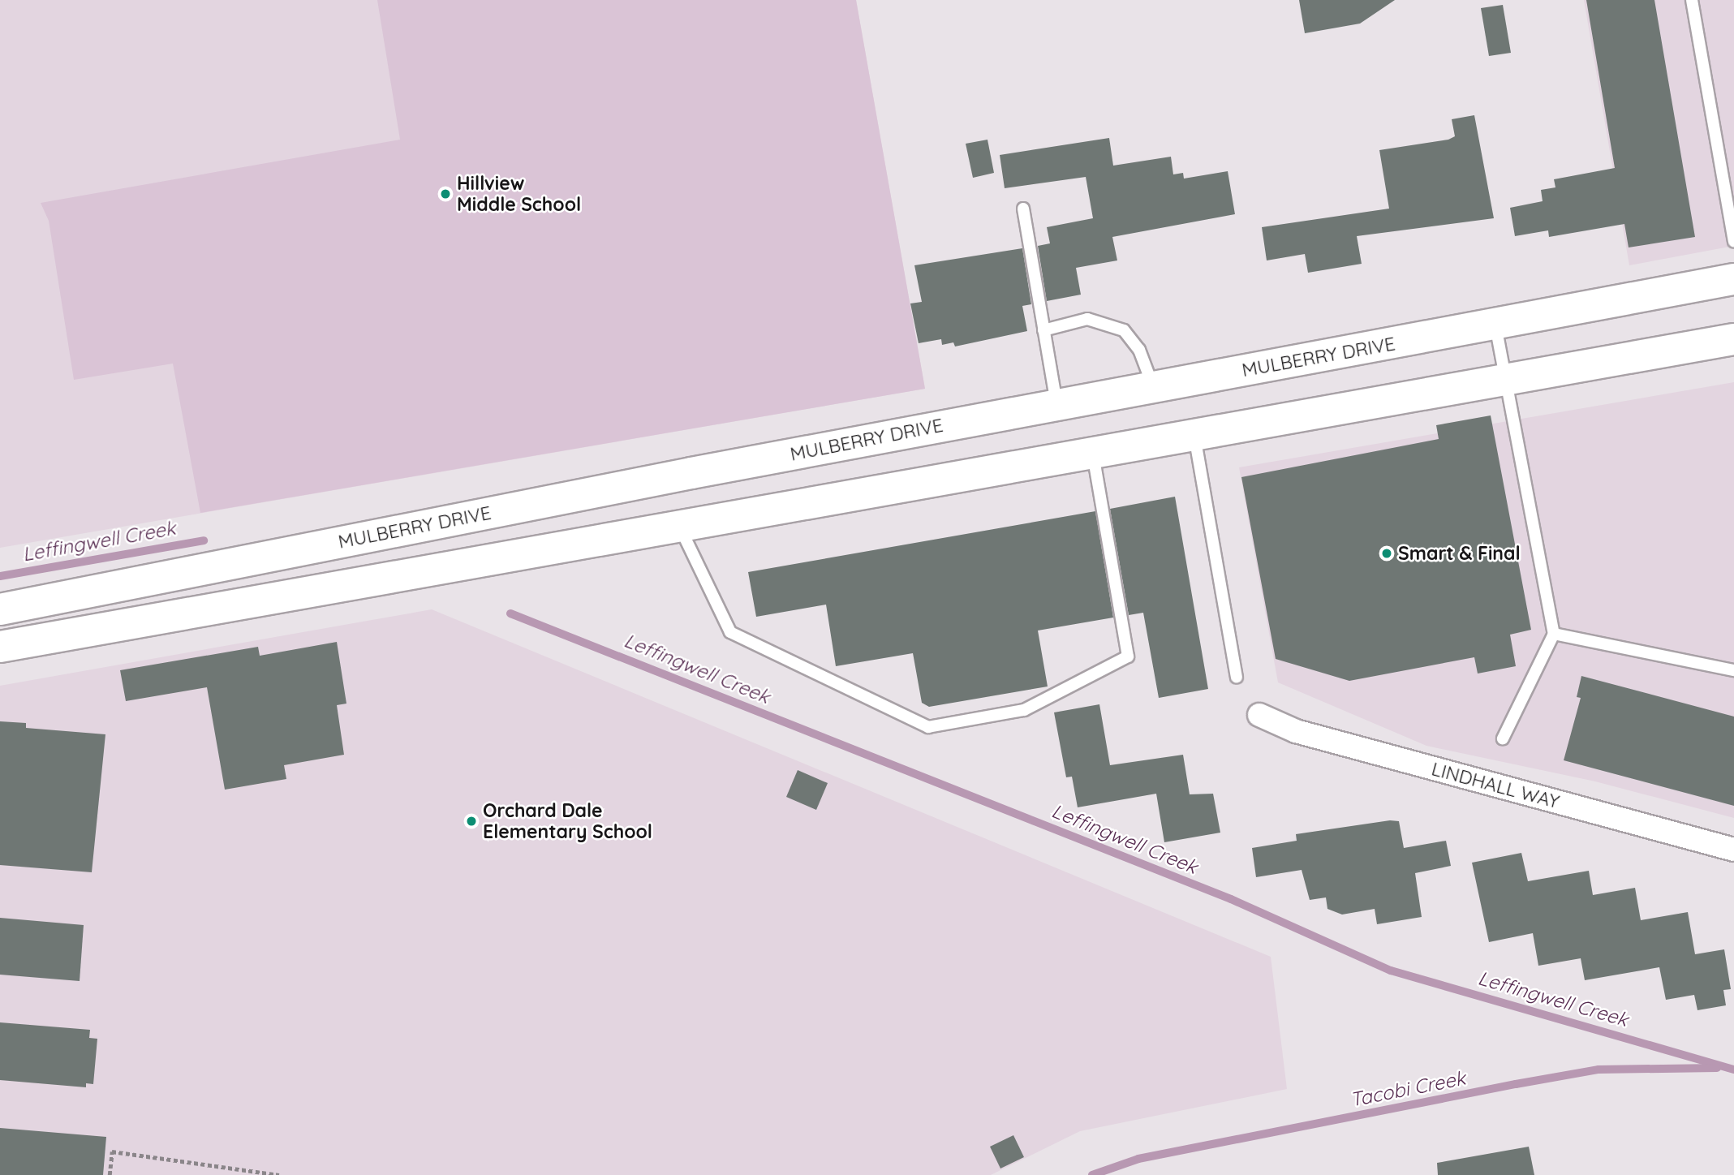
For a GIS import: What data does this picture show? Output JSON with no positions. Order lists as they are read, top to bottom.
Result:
{
  "streets": {
    "street": ["MULBERRY DRIVE", "LINDHALL WAY"]
  },
  "water": ["Leffingwell Creek", "Tacobi Creek"],
  "places": ["Hillview Middle School", "Smart & Final", "Orchard Dale Elementary School"]
}
